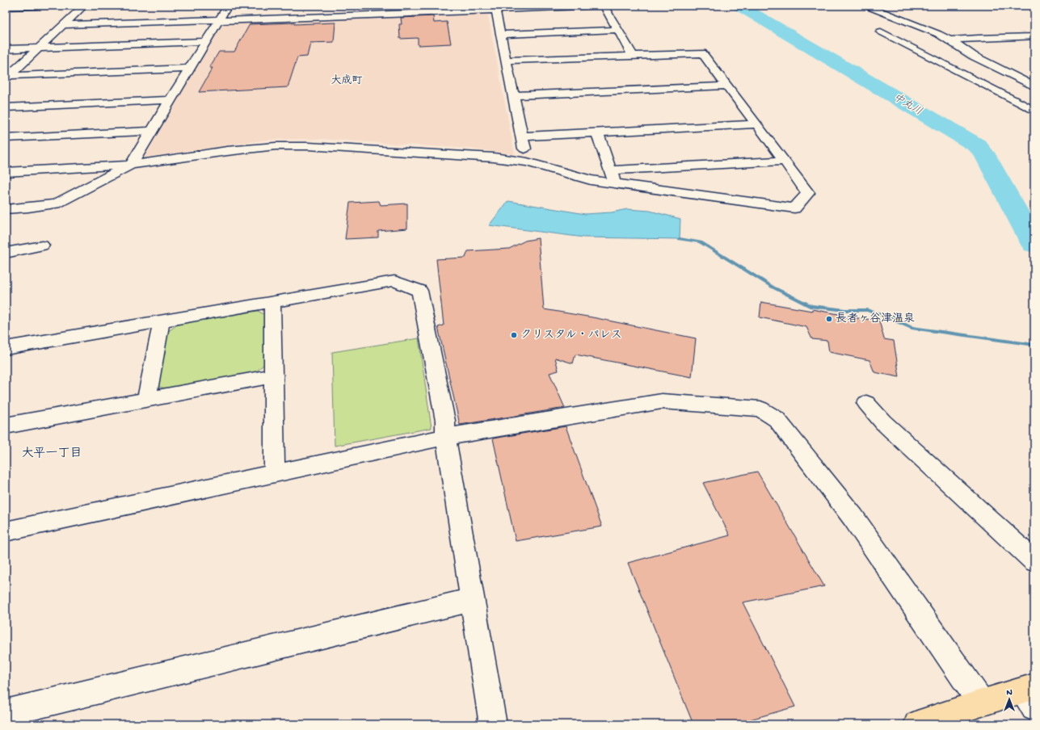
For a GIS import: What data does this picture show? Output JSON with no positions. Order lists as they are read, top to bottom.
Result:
{
  "districts": ["大成町", "大平一丁目"],
  "water": ["中丸川"],
  "places": ["長者ヶ谷津温泉", "クリスタル・パレス"],
  "north": "top"
}
